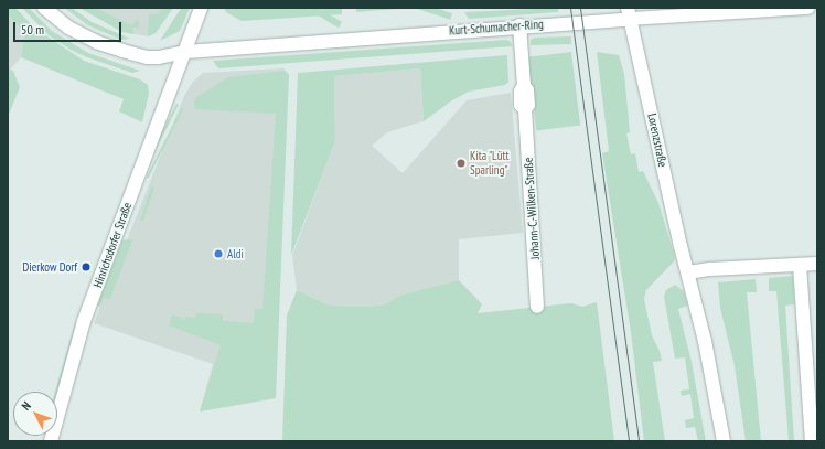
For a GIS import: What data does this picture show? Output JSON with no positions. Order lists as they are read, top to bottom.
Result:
{
  "streets": {
    "street": [
      "Kurt-Schumacher-Ring",
      "Lorenzstraße",
      "Johann-C.-Wilken-Straße",
      "Hinrichsdorfer Straße"
    ]
  },
  "crossings": [
    ["Kurt-Schumacher-Ring", "Lorenzstraße"],
    ["Kurt-Schumacher-Ring", "Johann-C.-Wilken-Straße"],
    ["Kurt-Schumacher-Ring", "Hinrichsdorfer Straße"]
  ],
  "places": ["Kita \"Lütt Sparling\"", "Aldi", "Dierkow Dorf"],
  "scale_bar": "50 m",
  "north": "top left"
}
